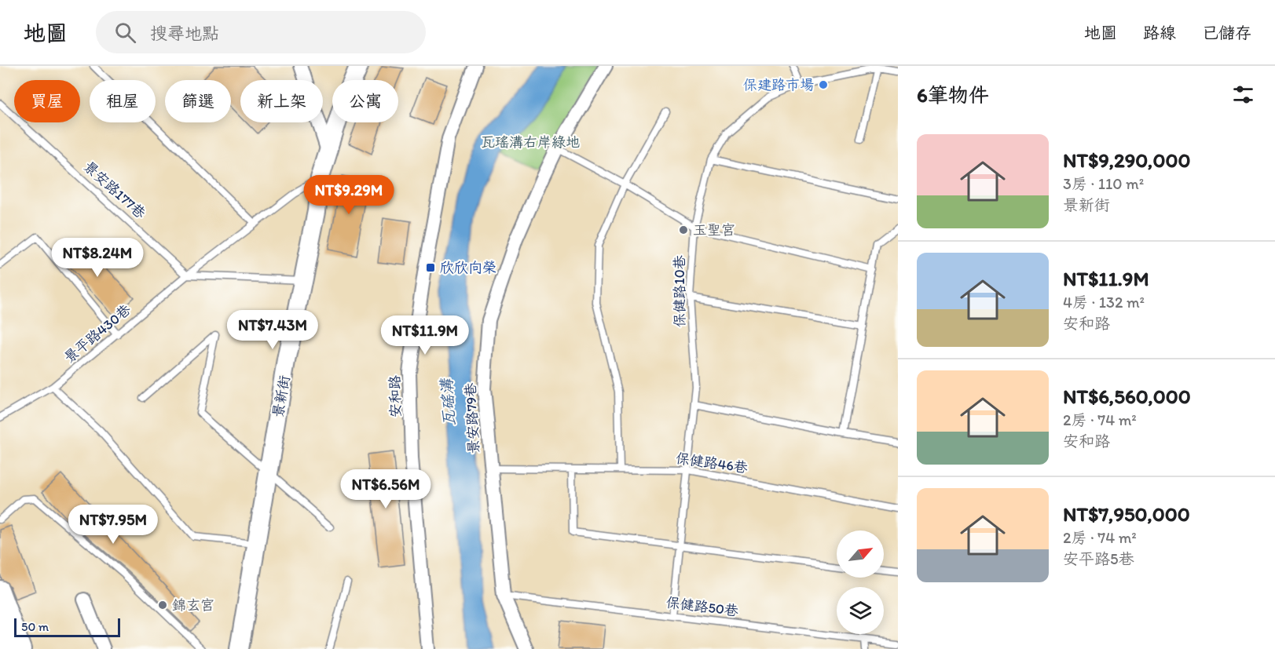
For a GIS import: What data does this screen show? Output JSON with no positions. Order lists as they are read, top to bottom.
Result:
{
  "streets": {
    "street": ["景新街", "安和路", "景安路79巷"],
    "lane": [
      "景安路177巷",
      "保健路10巷",
      "景平路430巷",
      "保健路46巷",
      "保健路50巷"
    ]
  },
  "crossings": [
    ["景安路177巷", "景平路430巷"],
    ["保健路10巷", "保健路46巷"],
    ["保健路10巷", "保健路50巷"],
    ["景平路430巷", "景新街"],
    ["景安路79巷", "保健路46巷"],
    ["景安路79巷", "保健路50巷"]
  ],
  "water": ["瓦磘溝"],
  "parks": ["瓦瑤溝右岸綠地"],
  "places": {
    "other": ["保建路市場", "玉聖宮", "錦玄宮"],
    "transit": ["欣欣向榮"]
  },
  "scale_bar": "50 m",
  "north": "top right",
  "page": {
    "header": "地圖",
    "search": "搜尋地點",
    "nav": ["地圖", "路線", "已儲存"],
    "heading": "6筆物件",
    "chip": [
      "買屋",
      "租屋",
      "篩選",
      "新上架",
      "公寓"
    ],
    "list": [
      {
        "name": "NT$9,290,000",
        "note": "3房 · 110 m² · 景新街"
      },
      {
        "name": "NT$11.9M",
        "note": "4房 · 132 m² · 安和路"
      },
      {
        "name": "NT$6,560,000",
        "note": "2房 · 74 m² · 安和路"
      },
      {
        "name": "NT$7,950,000",
        "note": "2房 · 74 m² · 安平路5巷"
      }
    ],
    "price": [
      "NT$9.29M",
      "NT$8.24M",
      "NT$7.43M",
      "NT$11.9M",
      "NT$6.56M",
      "NT$7.95M"
    ],
    "scale": "50 m"
  }
}
